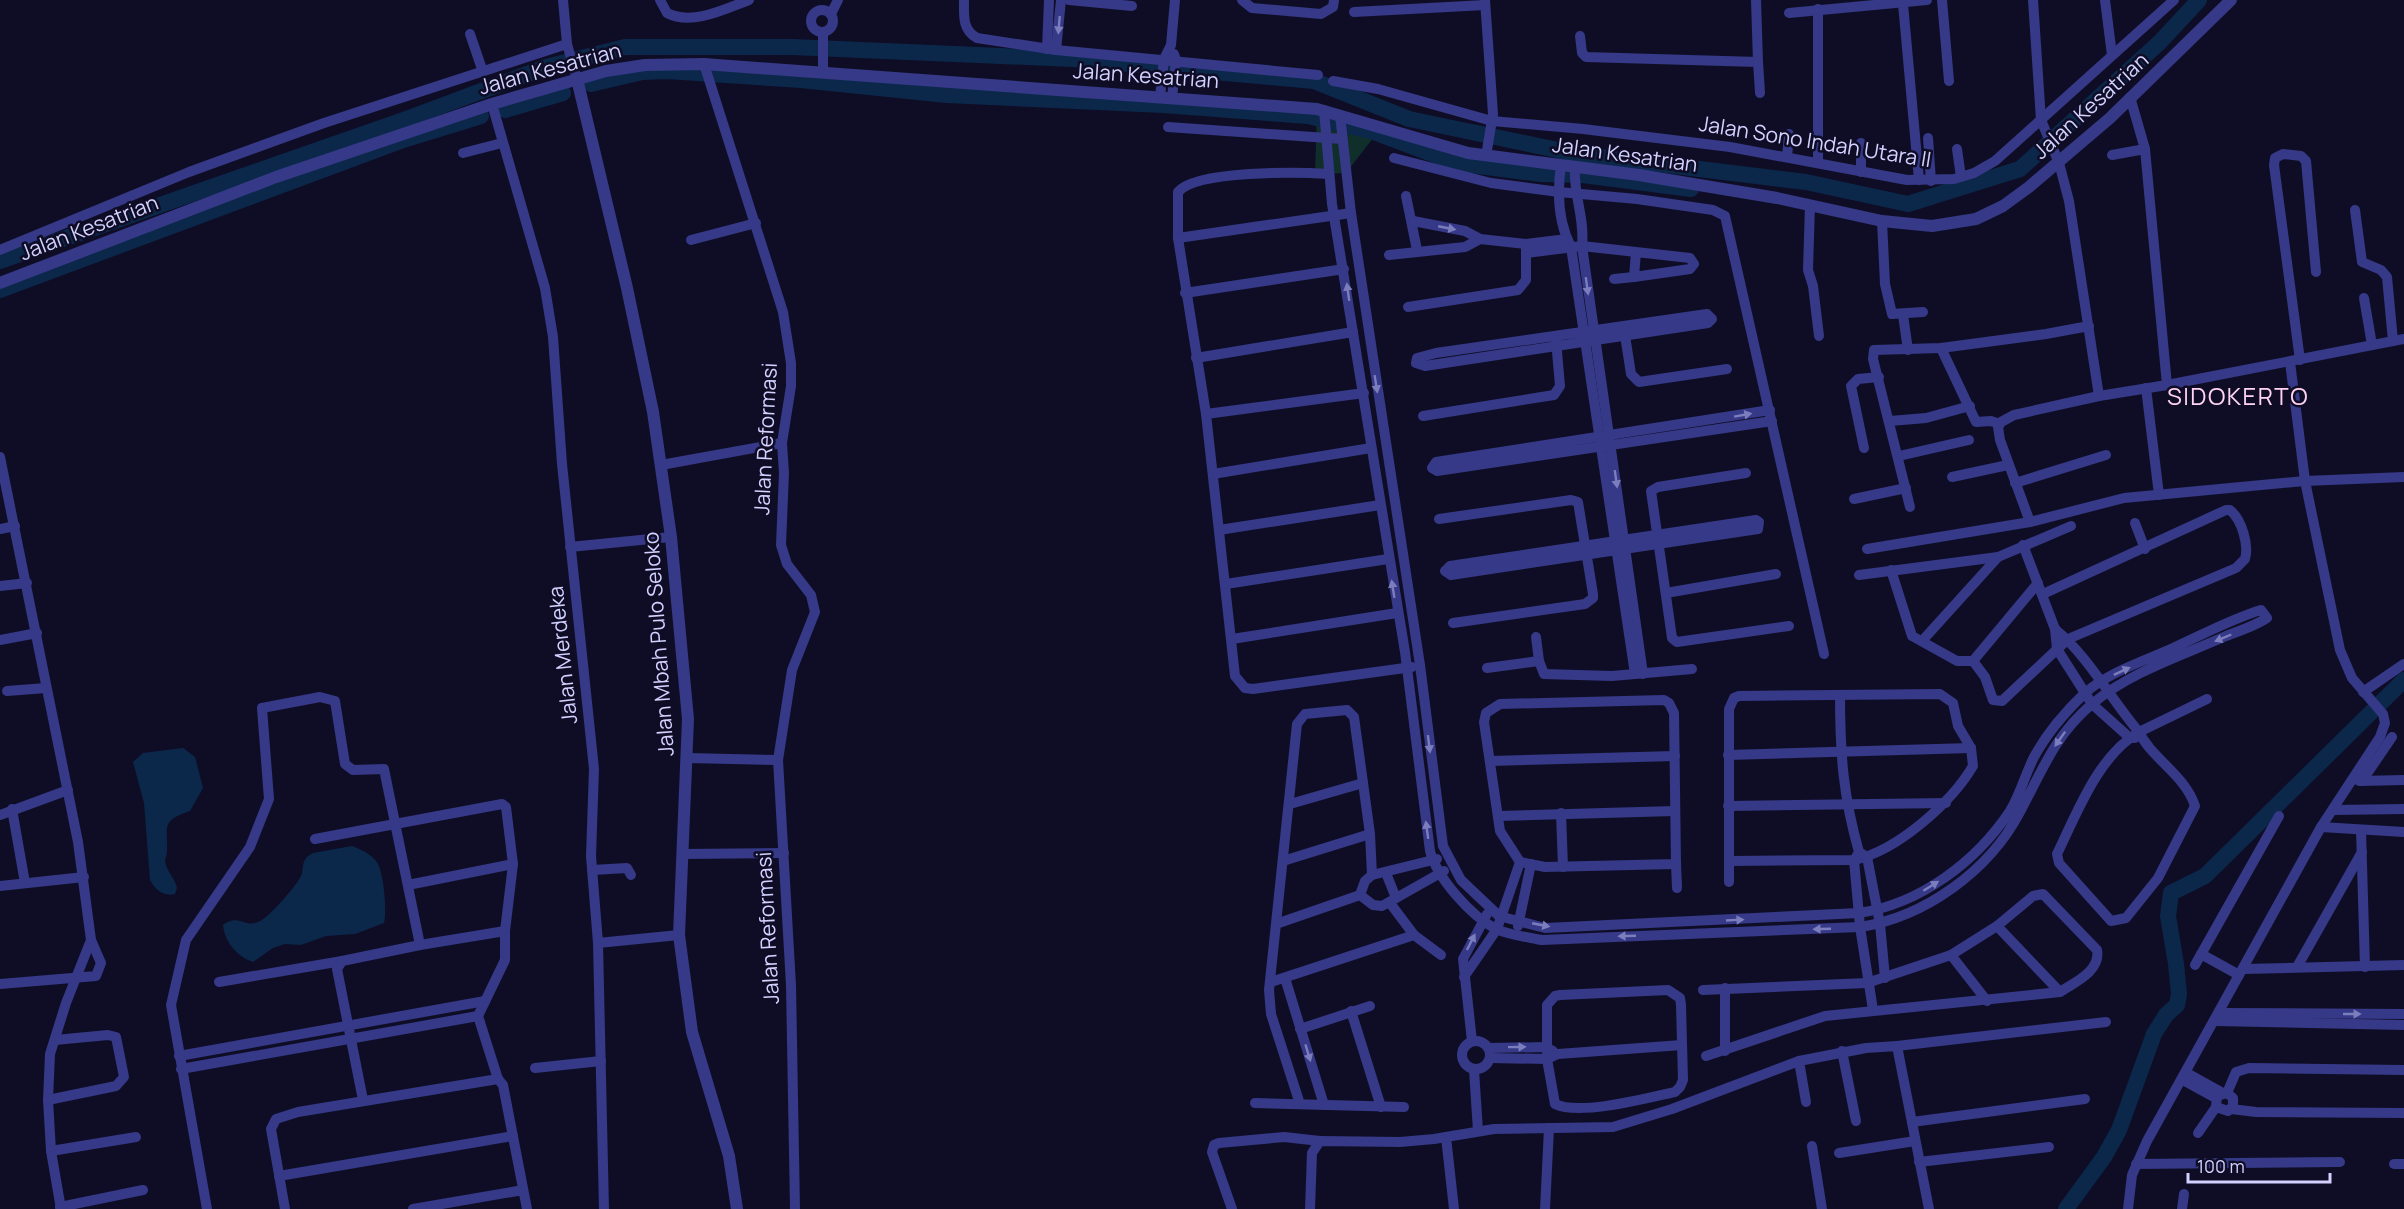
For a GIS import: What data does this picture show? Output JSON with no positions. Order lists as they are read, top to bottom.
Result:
{
  "streets": {
    "street": [
      "Jalan Kesatrian",
      "Jalan Sono Indah Utara II",
      "Jalan Reformasi",
      "Jalan Mbah Pulo Seloko",
      "Jalan Merdeka"
    ]
  },
  "crossings": [
    ["Jalan Kesatrian", "Jalan Reformasi"],
    ["Jalan Kesatrian", "Jalan Mbah Pulo Seloko"],
    ["Jalan Kesatrian", "Jalan Merdeka"]
  ],
  "districts": ["SIDOKERTO"],
  "scale_bar": "100 m"
}
